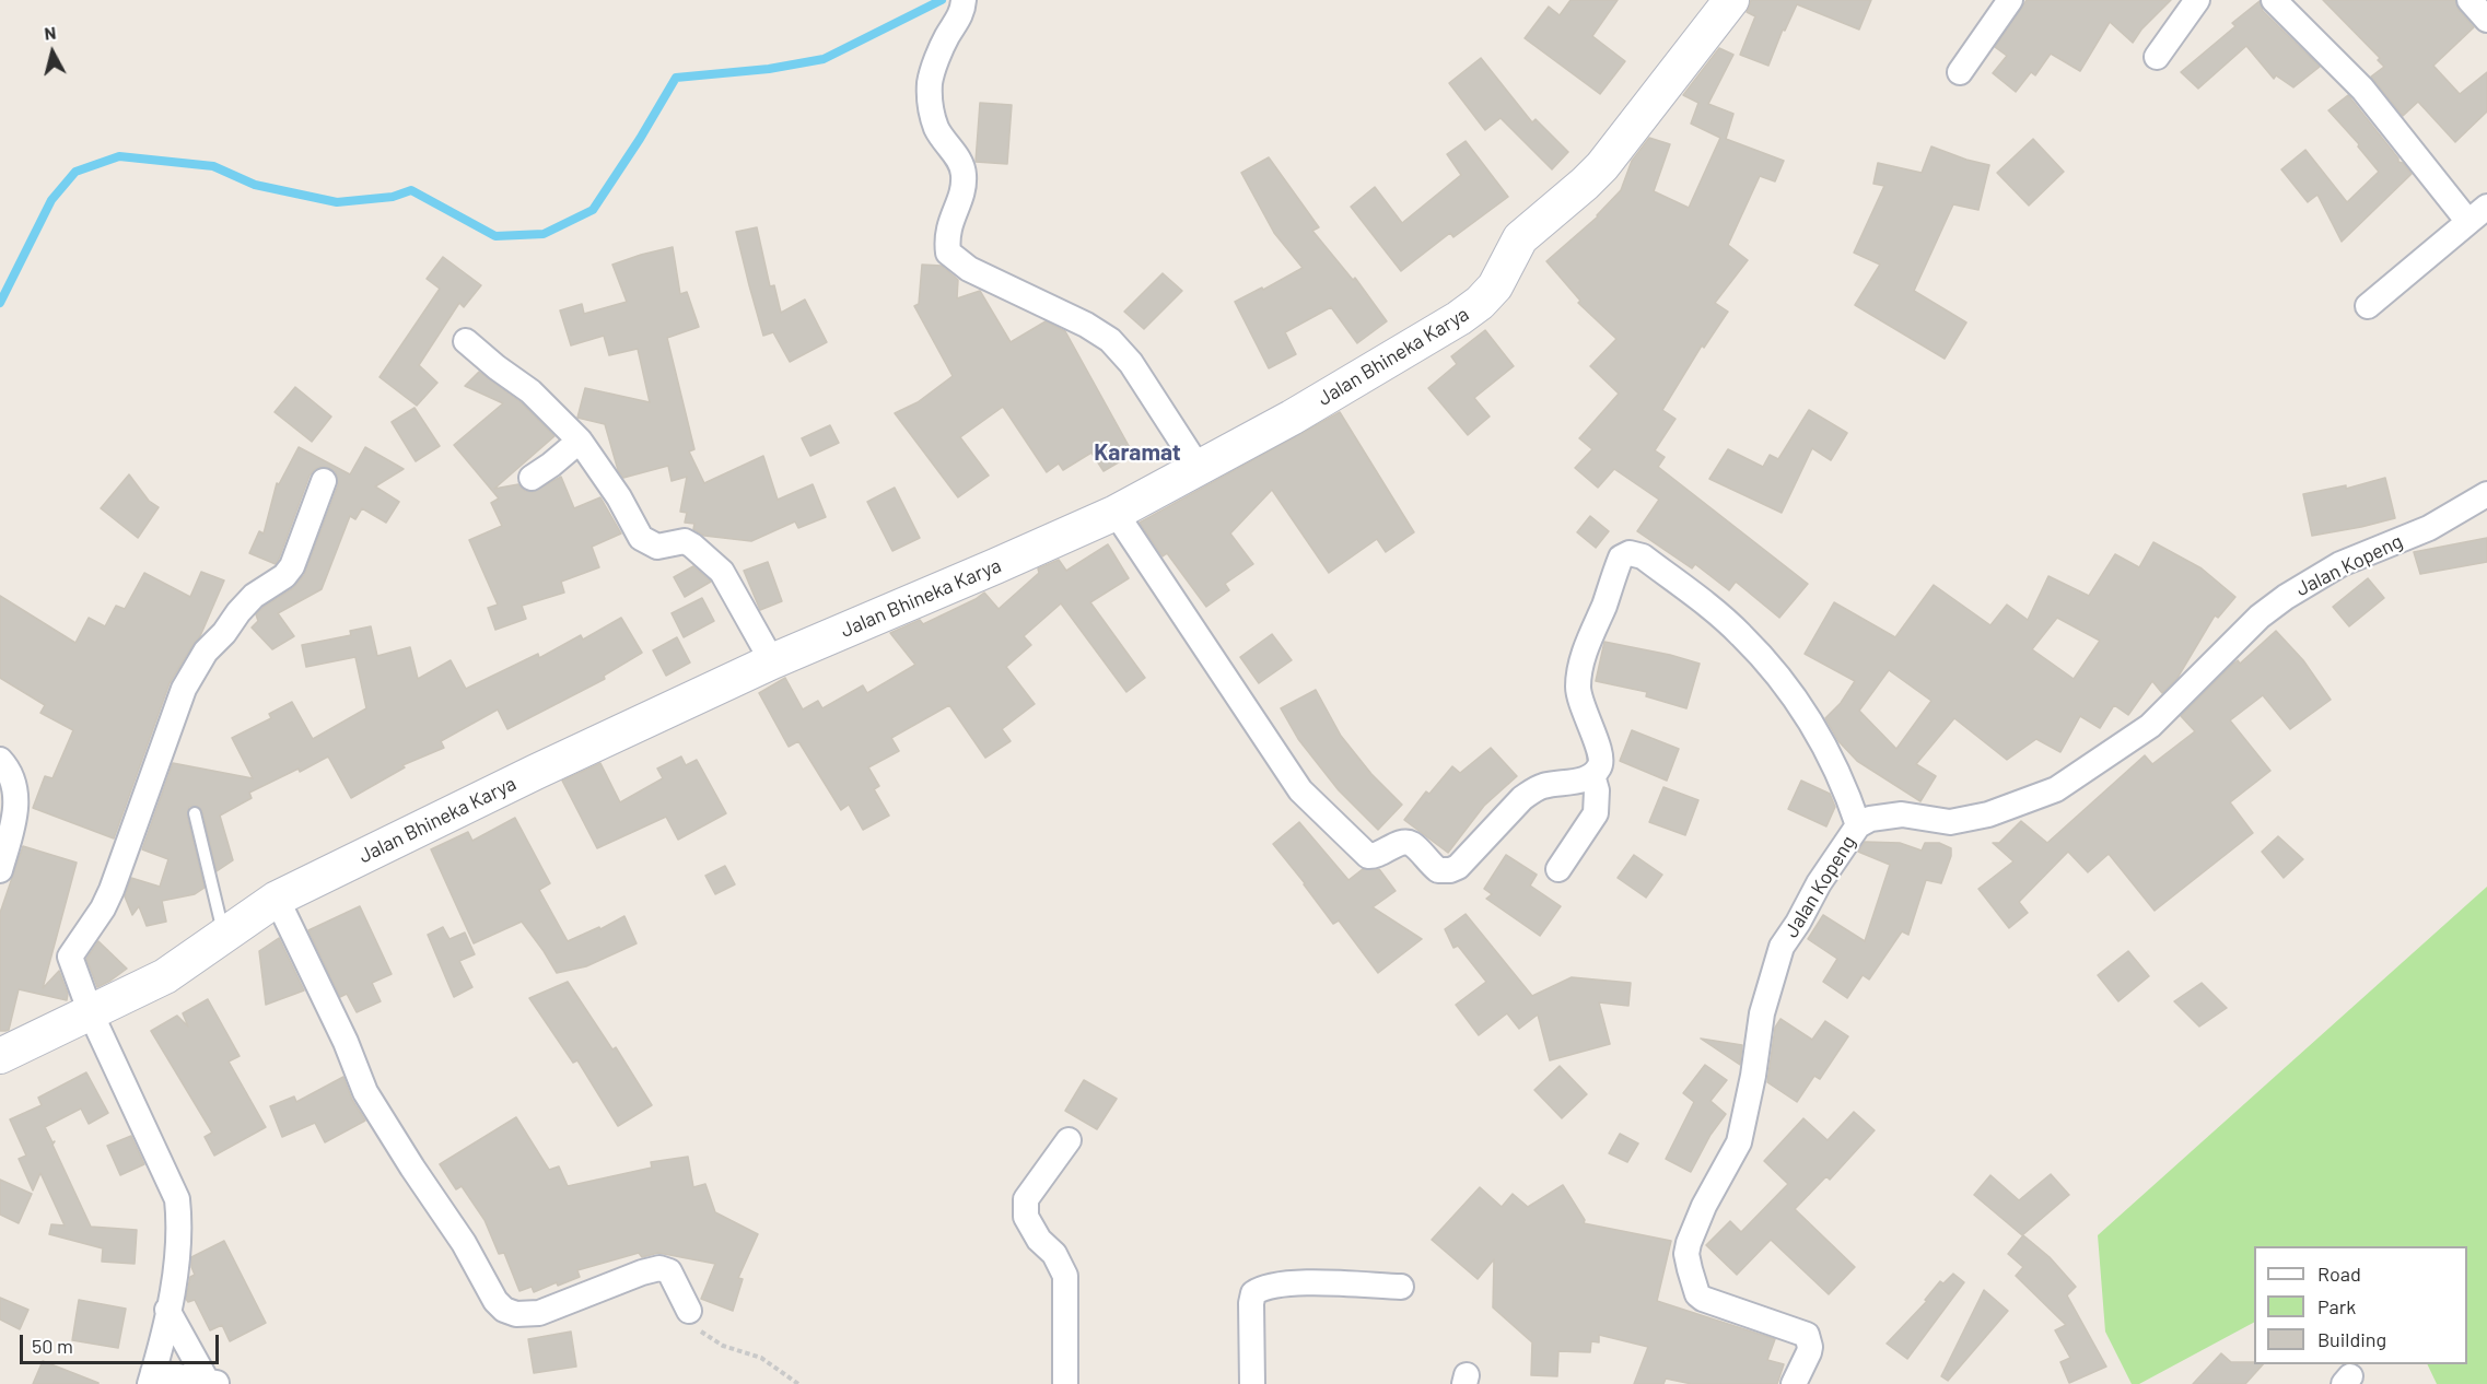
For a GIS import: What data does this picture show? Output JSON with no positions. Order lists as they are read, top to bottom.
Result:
{
  "streets": {
    "street": ["Jalan Bhineka Karya", "Jalan Kopeng"]
  },
  "districts": ["Karamat"],
  "legend": ["Road", "Park", "Building"],
  "scale_bar": "50 m",
  "north": "top"
}
